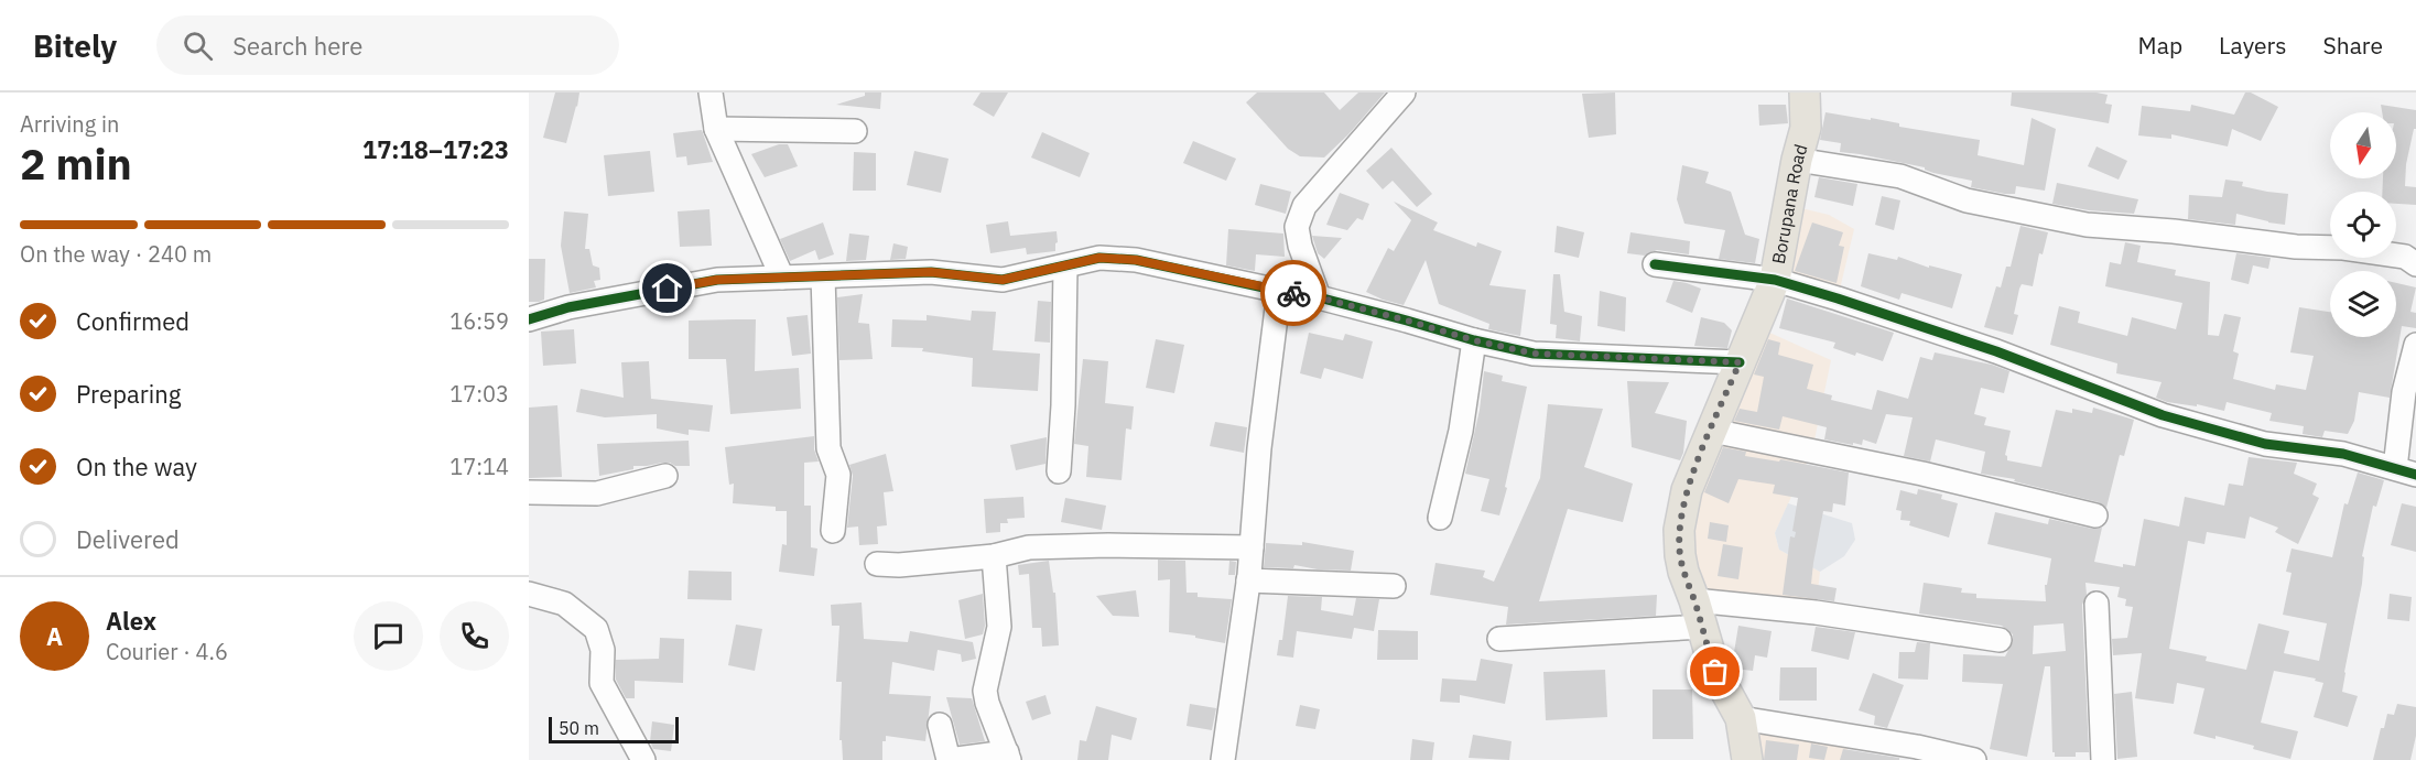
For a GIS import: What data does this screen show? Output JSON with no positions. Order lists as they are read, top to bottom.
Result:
{
  "streets": {
    "main road": ["Borupana Road"]
  },
  "scale_bar": "50 m",
  "north": "bottom",
  "page": {
    "header": "Bitely",
    "search": "Search here",
    "nav": ["Map", "Layers", "Share"],
    "heading": ["2 min", "Arriving in", "17:18–17:23"],
    "panel": ["Alex", "Courier · 4.6"],
    "bar": "On the way · 240 m",
    "list": [
      ["Confirmed", "16:59"],
      ["Preparing", "17:03"],
      ["On the way", "17:14"],
      "Delivered"
    ],
    "round": "A",
    "scale": "50 m"
  }
}
